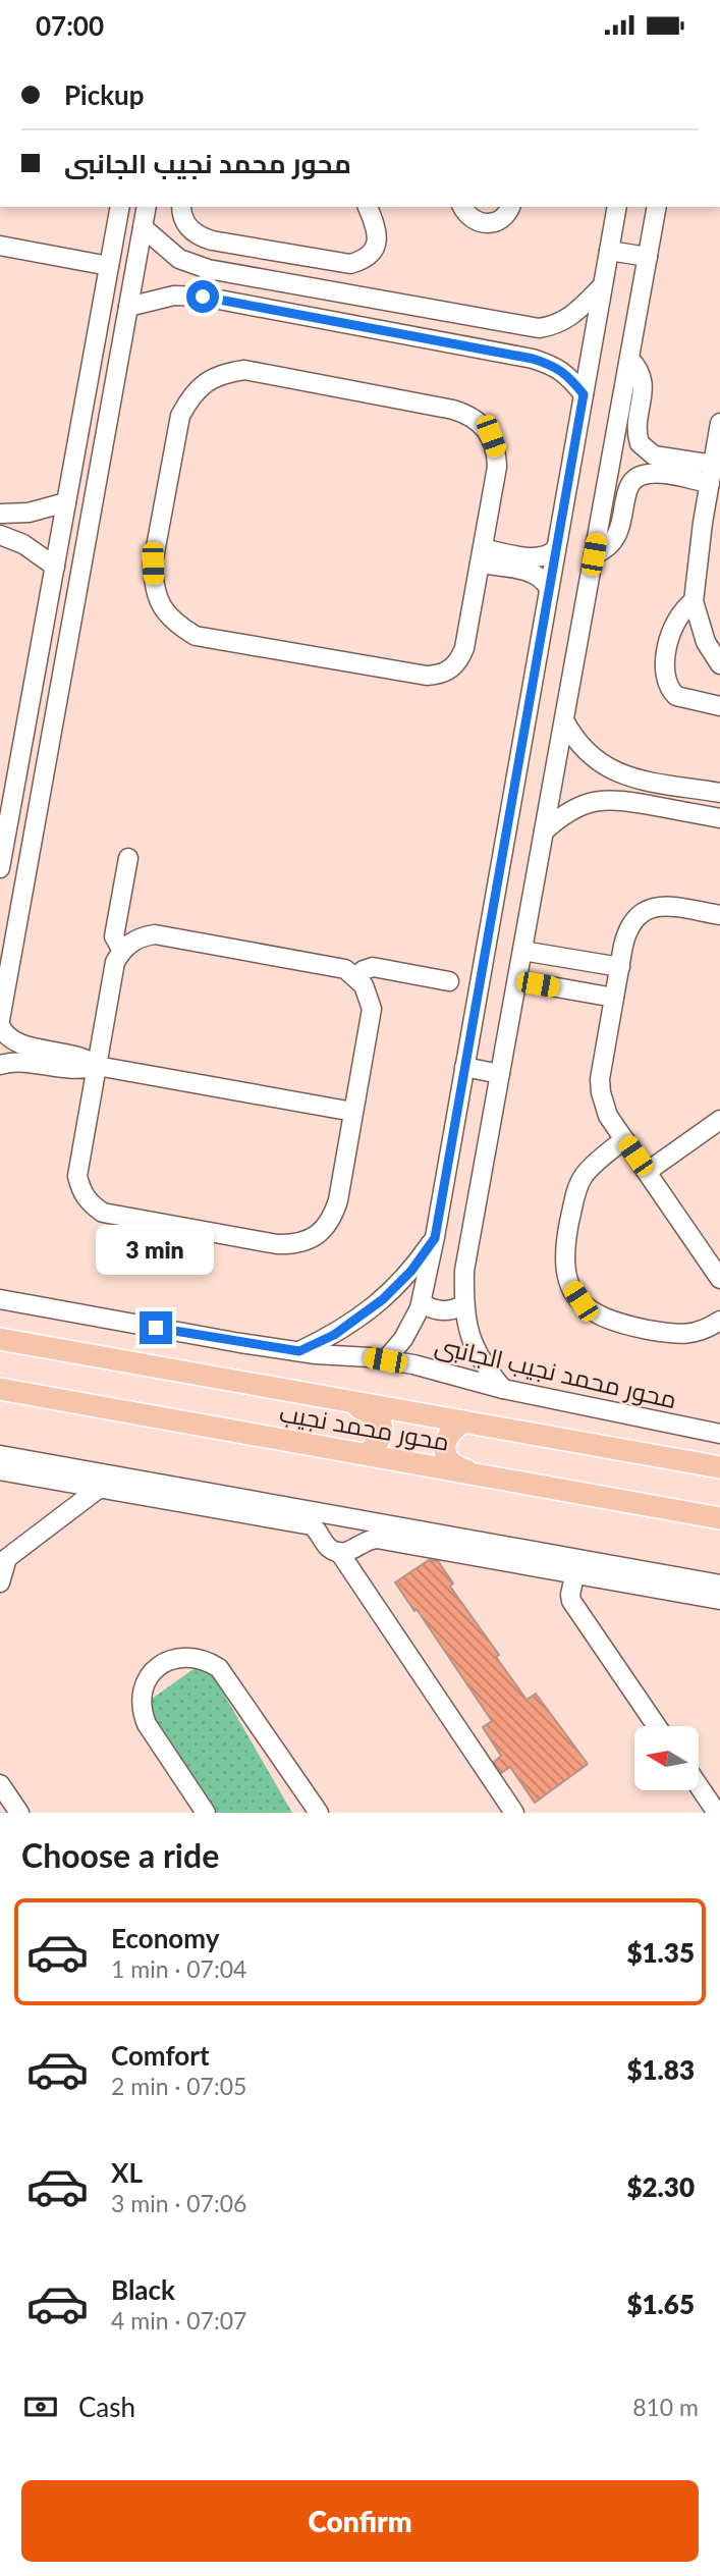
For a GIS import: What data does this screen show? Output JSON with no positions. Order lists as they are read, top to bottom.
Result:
{
  "streets": {
    "main road": ["محور محمد نجيب"],
    "street": ["محور محمد نجيب الجانبى"]
  },
  "north": "left",
  "page": {
    "status": "07:00",
    "banner": ["Pickup", "محور محمد نجيب الجانبى"],
    "bubble": "3 min",
    "heading": "Choose a ride",
    "list": [
      {
        "name": "Economy",
        "note": "1 min · 07:04",
        "value": "$1.35"
      },
      {
        "name": "Comfort",
        "note": "2 min · 07:05",
        "value": "$1.83"
      },
      {
        "name": "XL",
        "note": "3 min · 07:06",
        "value": "$2.30"
      },
      {
        "name": "Black",
        "note": "4 min · 07:07",
        "value": "$1.65"
      }
    ],
    "pay": ["Cash", "810 m"],
    "buttons": "Confirm"
  }
}
